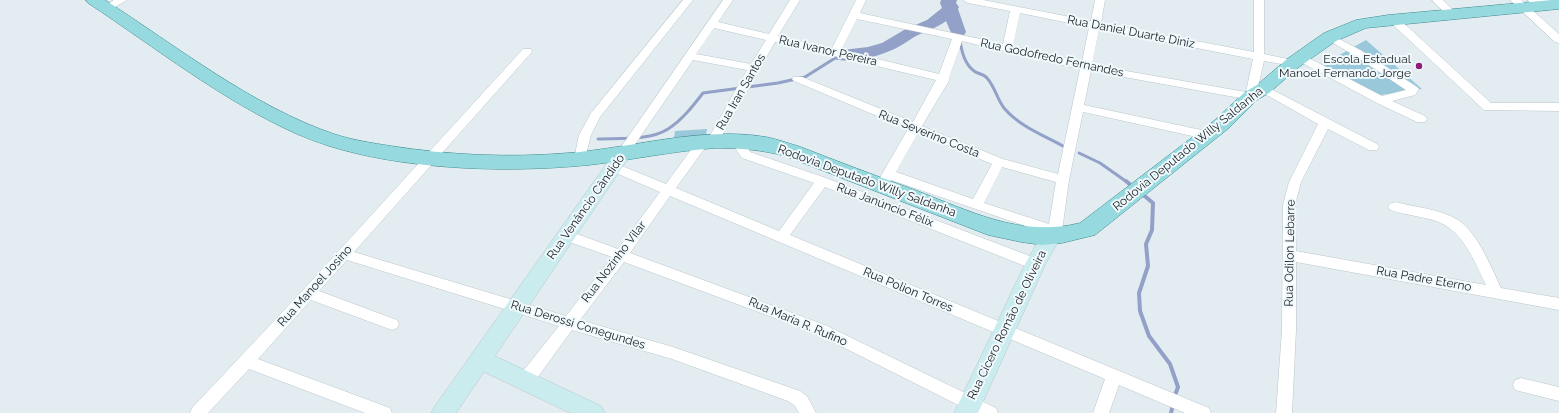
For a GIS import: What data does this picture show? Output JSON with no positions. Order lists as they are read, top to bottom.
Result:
{
  "streets": {
    "main road": ["Rodovia Deputado Willy Saldanha"],
    "street": [
      "Rua Daniel Duarte Diniz",
      "Rua Ivanor Pereira",
      "Rua Godofredo Fernandes",
      "Rua Iran Santos",
      "Rua Severino Costa",
      "Rua Janúncio Félix",
      "Rua Venâncio Cândido",
      "Rua Odilon Lebarre",
      "Rua Nozinho Vilar",
      "Rua Padre Eterno",
      "Rua Manoel Josino",
      "Rua Polion Torres",
      "Rua Maria R. Rufino",
      "Rua Derossi Conegundes",
      "Rua Cícero Romão de Oliveira"
    ]
  },
  "crossings": [
    ["Rua Daniel Duarte Diniz", "Rodovia Deputado Willy Saldanha"],
    ["Rua Ivanor Pereira", "Rua Iran Santos"],
    ["Rua Ivanor Pereira", "Rua Venâncio Cândido"],
    ["Rua Godofredo Fernandes", "Rodovia Deputado Willy Saldanha"],
    ["Rua Iran Santos", "Rodovia Deputado Willy Saldanha"],
    ["Rua Iran Santos", "Rua Nozinho Vilar"],
    ["Rodovia Deputado Willy Saldanha", "Rua Janúncio Félix"],
    ["Rodovia Deputado Willy Saldanha", "Rua Venâncio Cândido"],
    ["Rodovia Deputado Willy Saldanha", "Rua Nozinho Vilar"],
    ["Rodovia Deputado Willy Saldanha", "Rua Manoel Josino"],
    ["Rodovia Deputado Willy Saldanha", "Rua Polion Torres"],
    ["Rodovia Deputado Willy Saldanha", "Rua Cícero Romão de Oliveira"],
    ["Rua Janúncio Félix", "Rua Cícero Romão de Oliveira"],
    ["Rua Venâncio Cândido", "Rua Polion Torres"],
    ["Rua Venâncio Cândido", "Rua Maria R. Rufino"],
    ["Rua Venâncio Cândido", "Rua Derossi Conegundes"],
    ["Rua Odilon Lebarre", "Rua Padre Eterno"],
    ["Rua Nozinho Vilar", "Rua Polion Torres"],
    ["Rua Nozinho Vilar", "Rua Maria R. Rufino"],
    ["Rua Nozinho Vilar", "Rua Derossi Conegundes"],
    ["Rua Manoel Josino", "Rua Derossi Conegundes"],
    ["Rua Polion Torres", "Rua Cícero Romão de Oliveira"],
    ["Rua Maria R. Rufino", "Rua Cícero Romão de Oliveira"]
  ],
  "places": ["Escola Estadual Manoel Fernando Jorge"]
}
